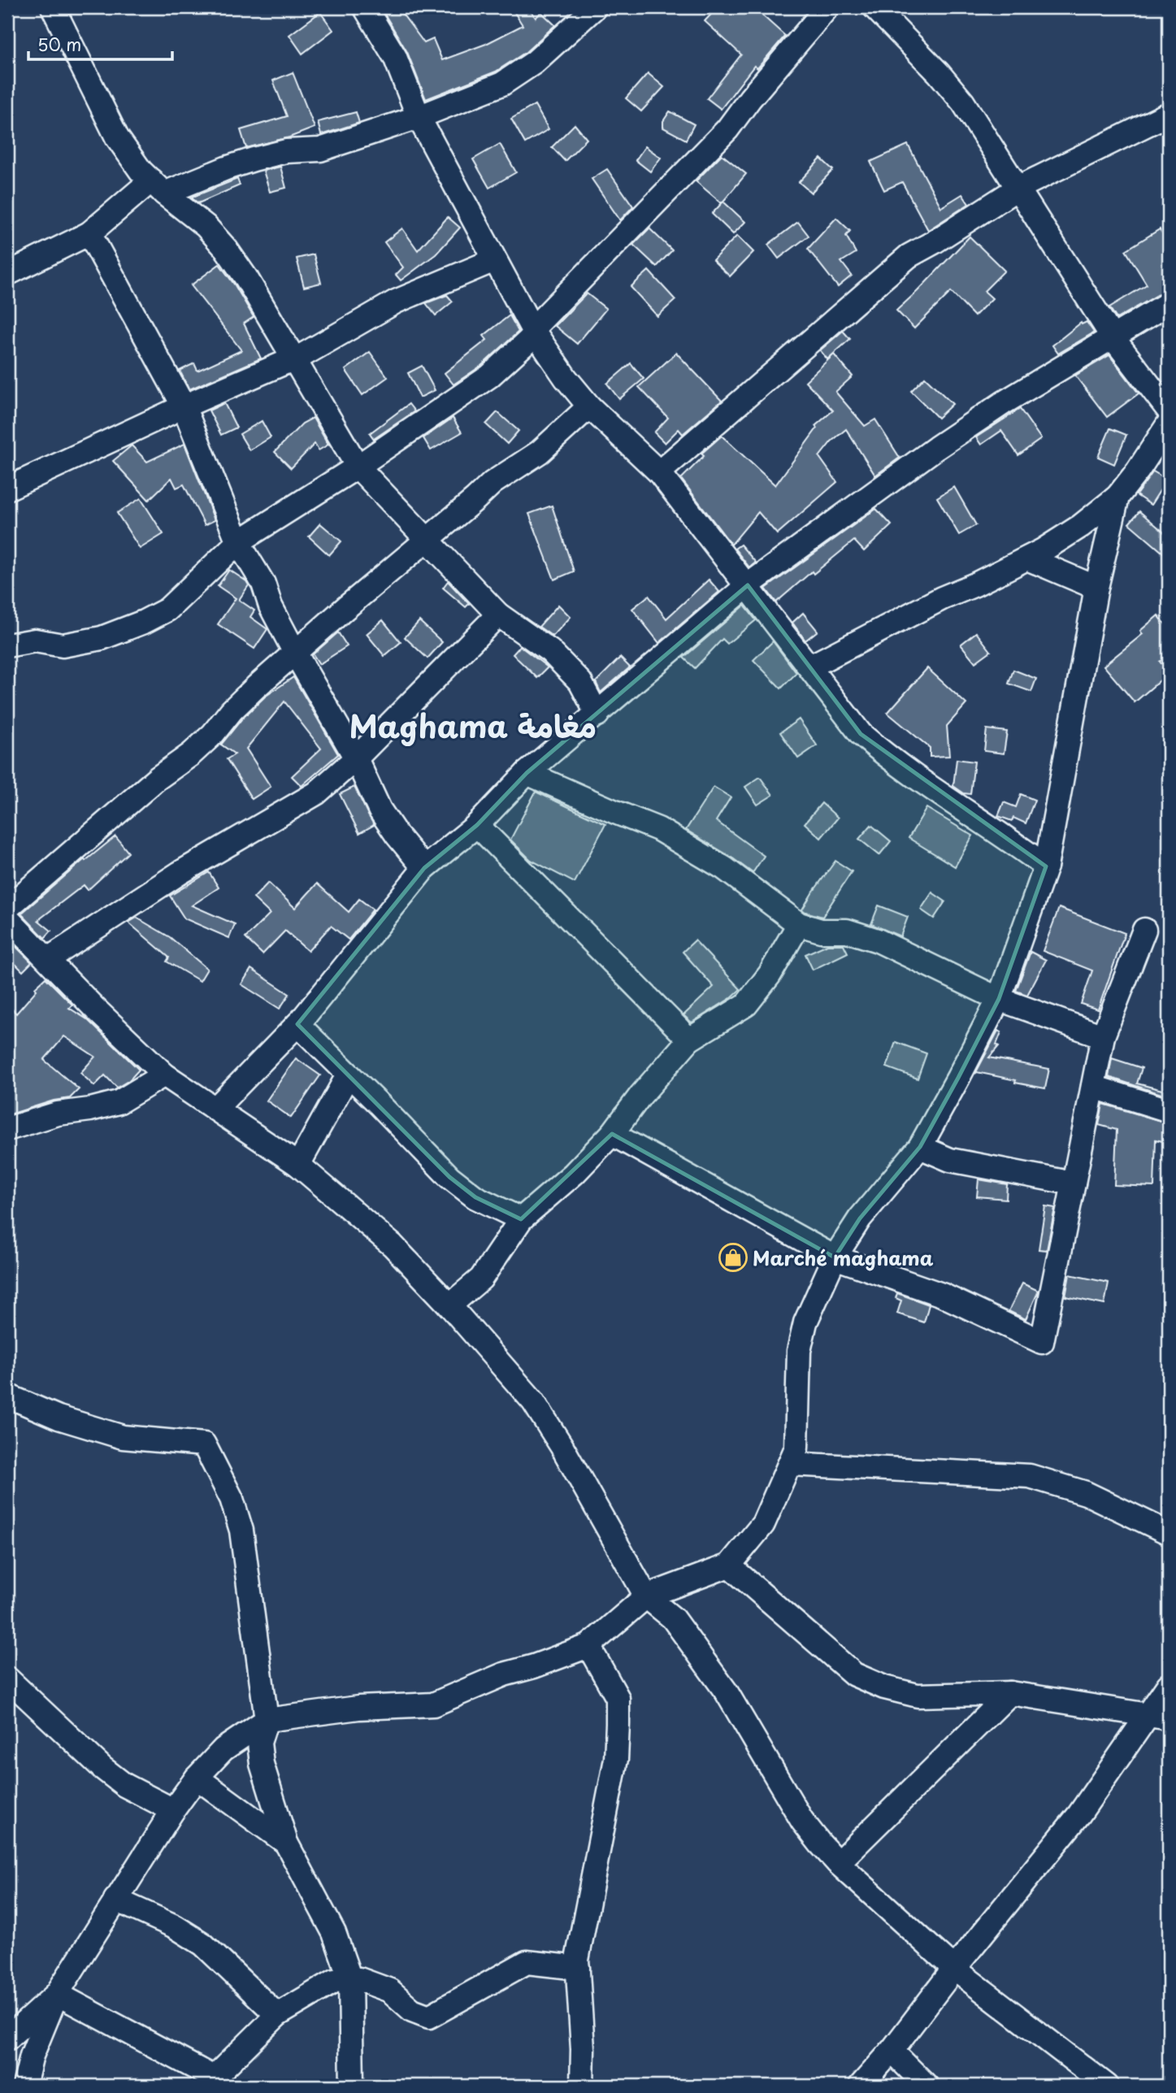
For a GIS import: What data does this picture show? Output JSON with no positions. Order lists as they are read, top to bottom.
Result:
{
  "districts": ["Maghama مغامة"],
  "places": {
    "shop": ["Marché maghama"]
  },
  "scale_bar": "50 m"
}
